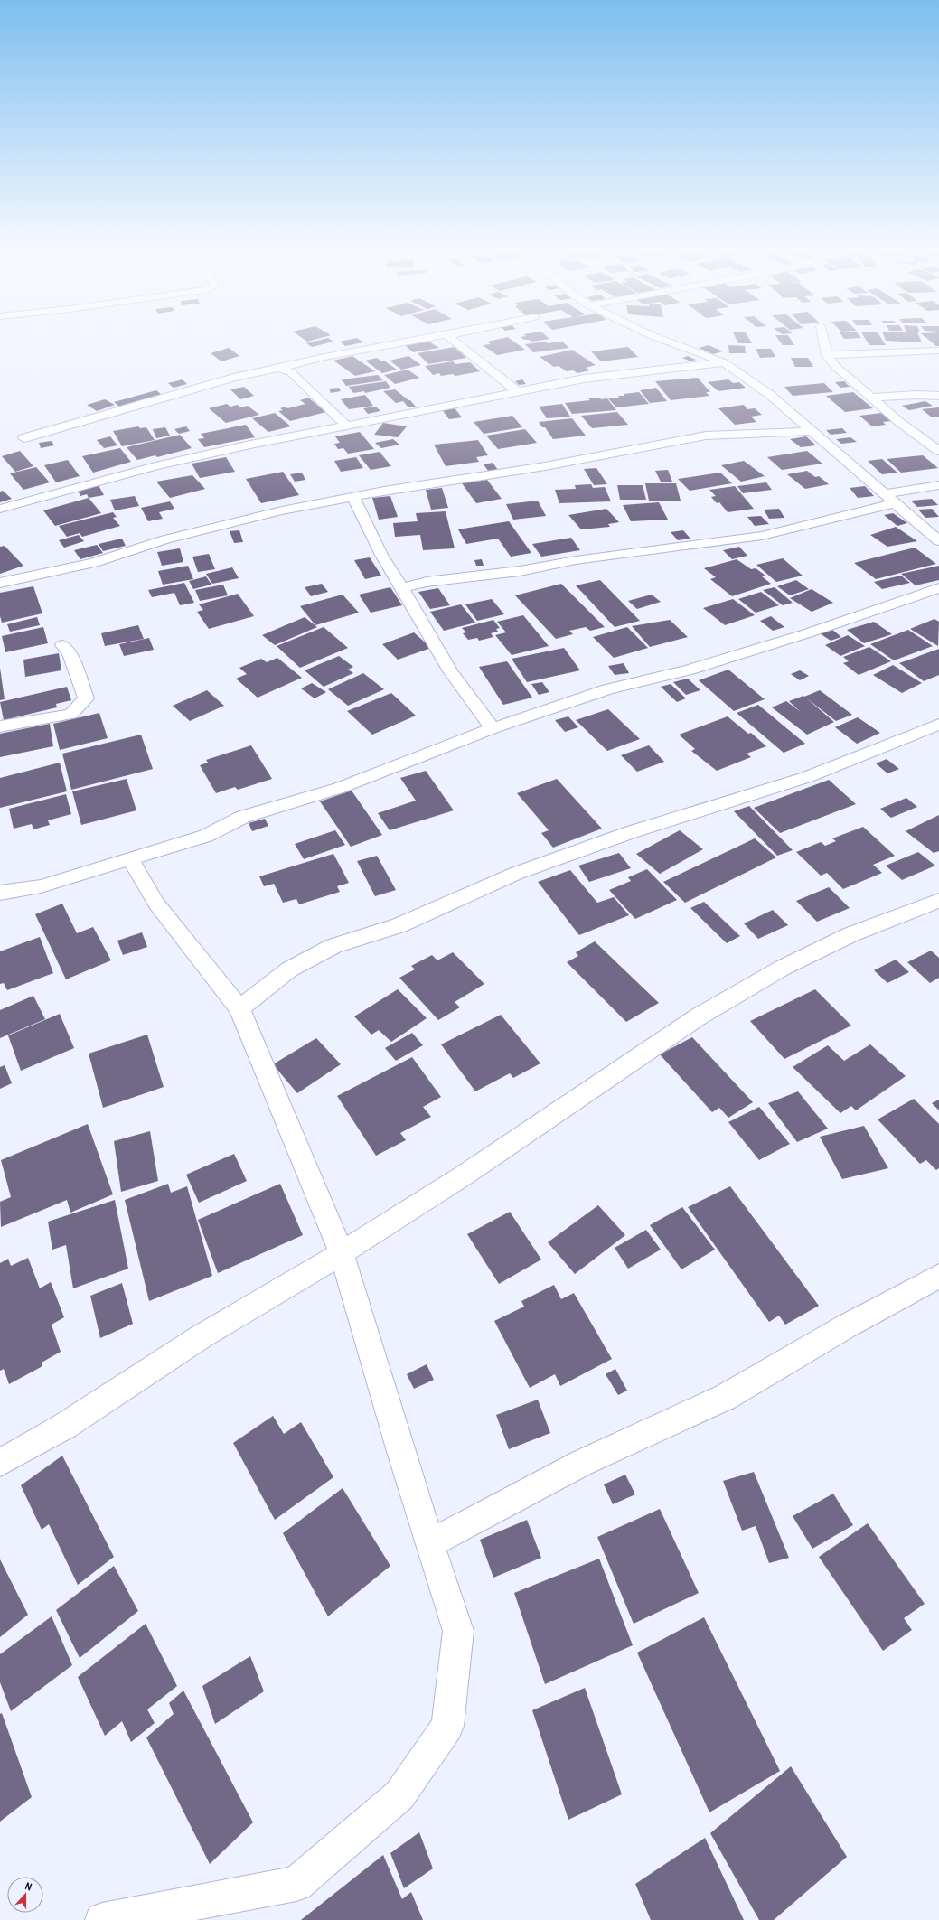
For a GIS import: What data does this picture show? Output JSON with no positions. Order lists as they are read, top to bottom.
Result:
{
  "north": "top"
}
